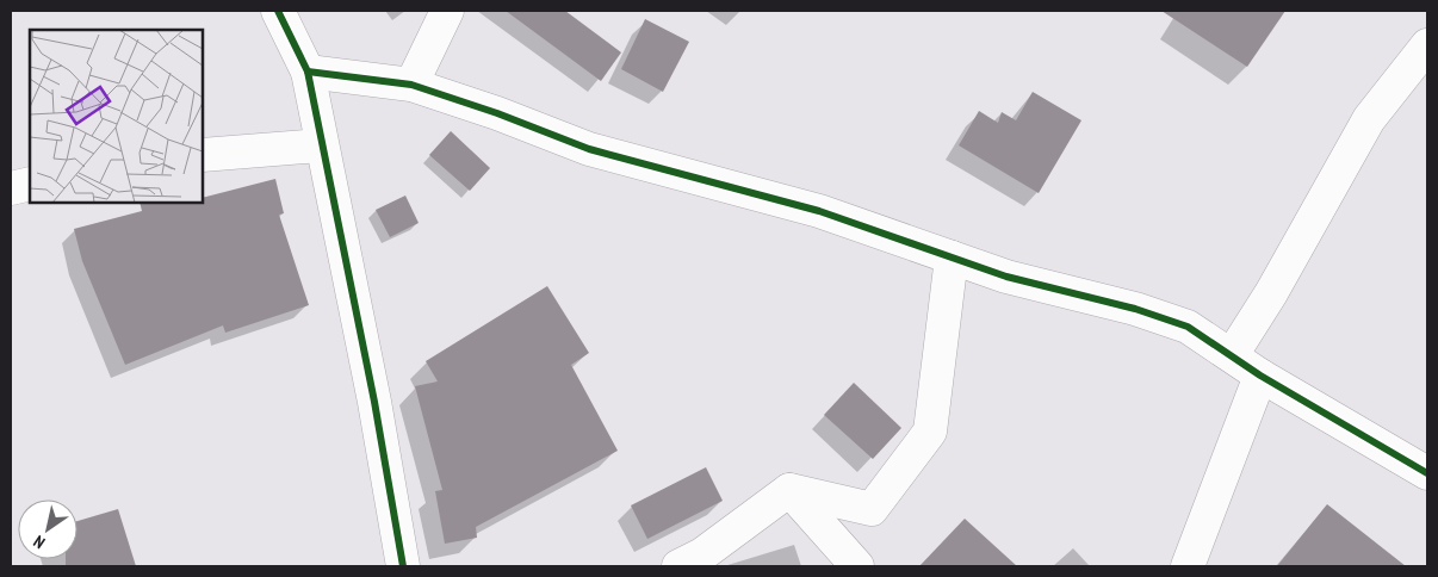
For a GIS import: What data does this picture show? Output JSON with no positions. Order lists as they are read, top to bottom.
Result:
{
  "north": "bottom left"
}
